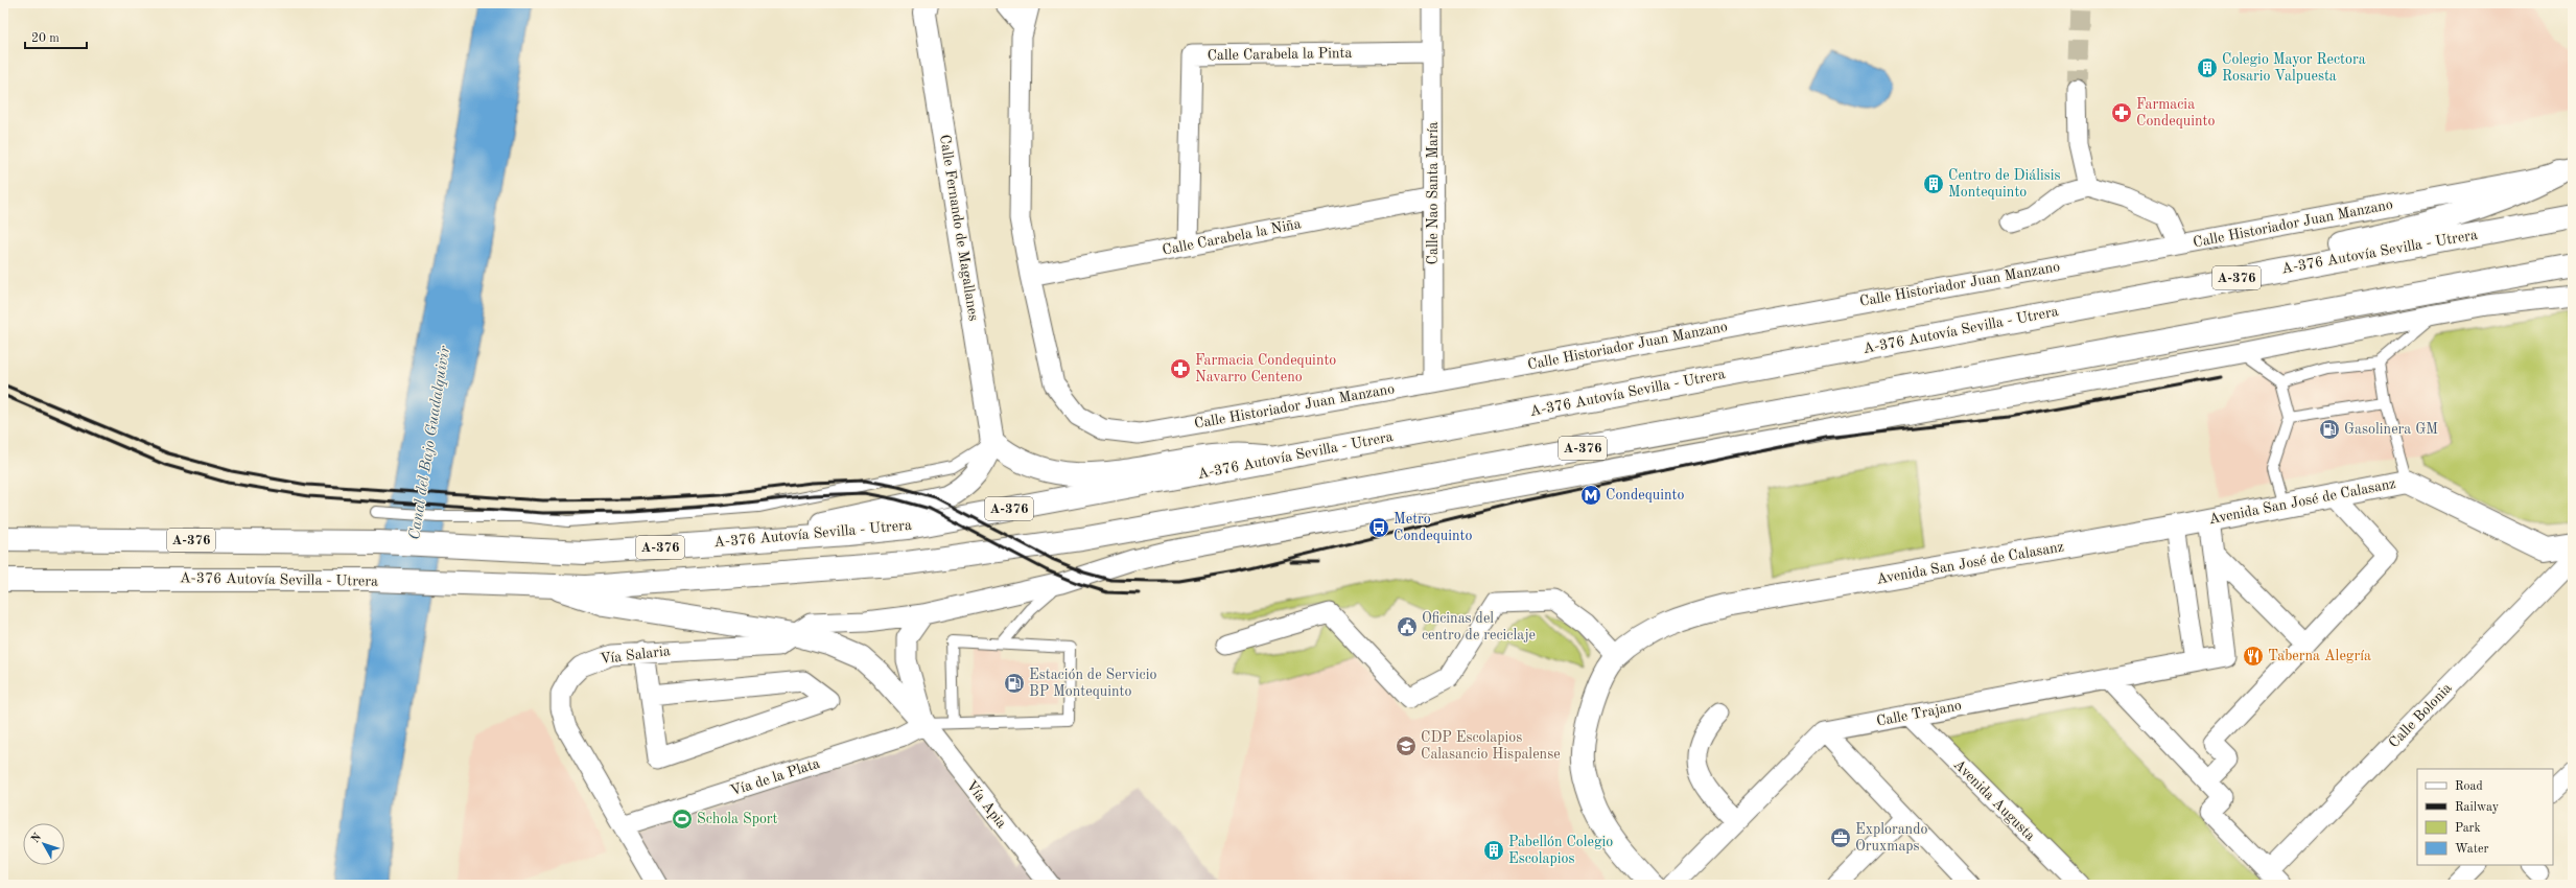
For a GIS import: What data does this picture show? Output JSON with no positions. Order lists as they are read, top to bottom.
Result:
{
  "streets": {
    "main road": [
      "Calle Fernando de Magallanes",
      "A-376 Autovía Sevilla - Utrera",
      "A-376",
      "Avenida San José de Calasanz",
      "Vía Apia"
    ],
    "street": [
      "Calle Carabela la Pinta",
      "Calle Nao Santa María",
      "Calle Historiador Juan Manzano",
      "Calle Carabela la Niña",
      "Vía Salaria",
      "Calle Trajano",
      "Calle Bolonia",
      "Vía de la Plata",
      "Avenida Augusta"
    ]
  },
  "crossings": [
    ["Calle Carabela la Pinta", "Calle Nao Santa María"],
    ["Calle Carabela la Pinta", "Calle Carabela la Niña"],
    ["Calle Nao Santa María", "Calle Historiador Juan Manzano"],
    ["Calle Nao Santa María", "Calle Carabela la Niña"],
    ["Calle Historiador Juan Manzano", "Calle Carabela la Niña"],
    ["A-376 Autovía Sevilla - Utrera", "A-376"],
    ["A-376 Autovía Sevilla - Utrera", "Vía Apia"],
    ["A-376", "Vía Apia"],
    ["Vía Salaria", "Vía de la Plata"],
    ["Vía Salaria", "Vía Apia"],
    ["Calle Trajano", "Avenida Augusta"],
    ["Vía de la Plata", "Vía Apia"]
  ],
  "water": ["Canal del Bajo Guadalquivir"],
  "places": {
    "building": ["Colegio Mayor Rectora Rosario Valpuesta", "Centro de Diálisis Montequinto", "Pabellón Colegio Escolapios"],
    "pharmacy": ["Farmacia Condequinto", "Farmacia Condequinto Navarro Centeno"],
    "fuel station": ["Gasolinera GM", "Estación de Servicio BP Montequinto"],
    "metro station": ["Condequinto"],
    "bus stop": ["Metro Condequinto"],
    "public building": ["Oficinas del centro de reciclaje"],
    "restaurant": ["Taberna Alegría"],
    "school or university": ["CDP Escolapios Calasancio Hispalense"],
    "sports": ["Schola Sport"],
    "office": ["Explorando Oruxmaps"]
  },
  "legend": [
    "Road",
    "Railway",
    "Park",
    "Water"
  ],
  "scale_bar": "20 m",
  "north": "top left"
}
